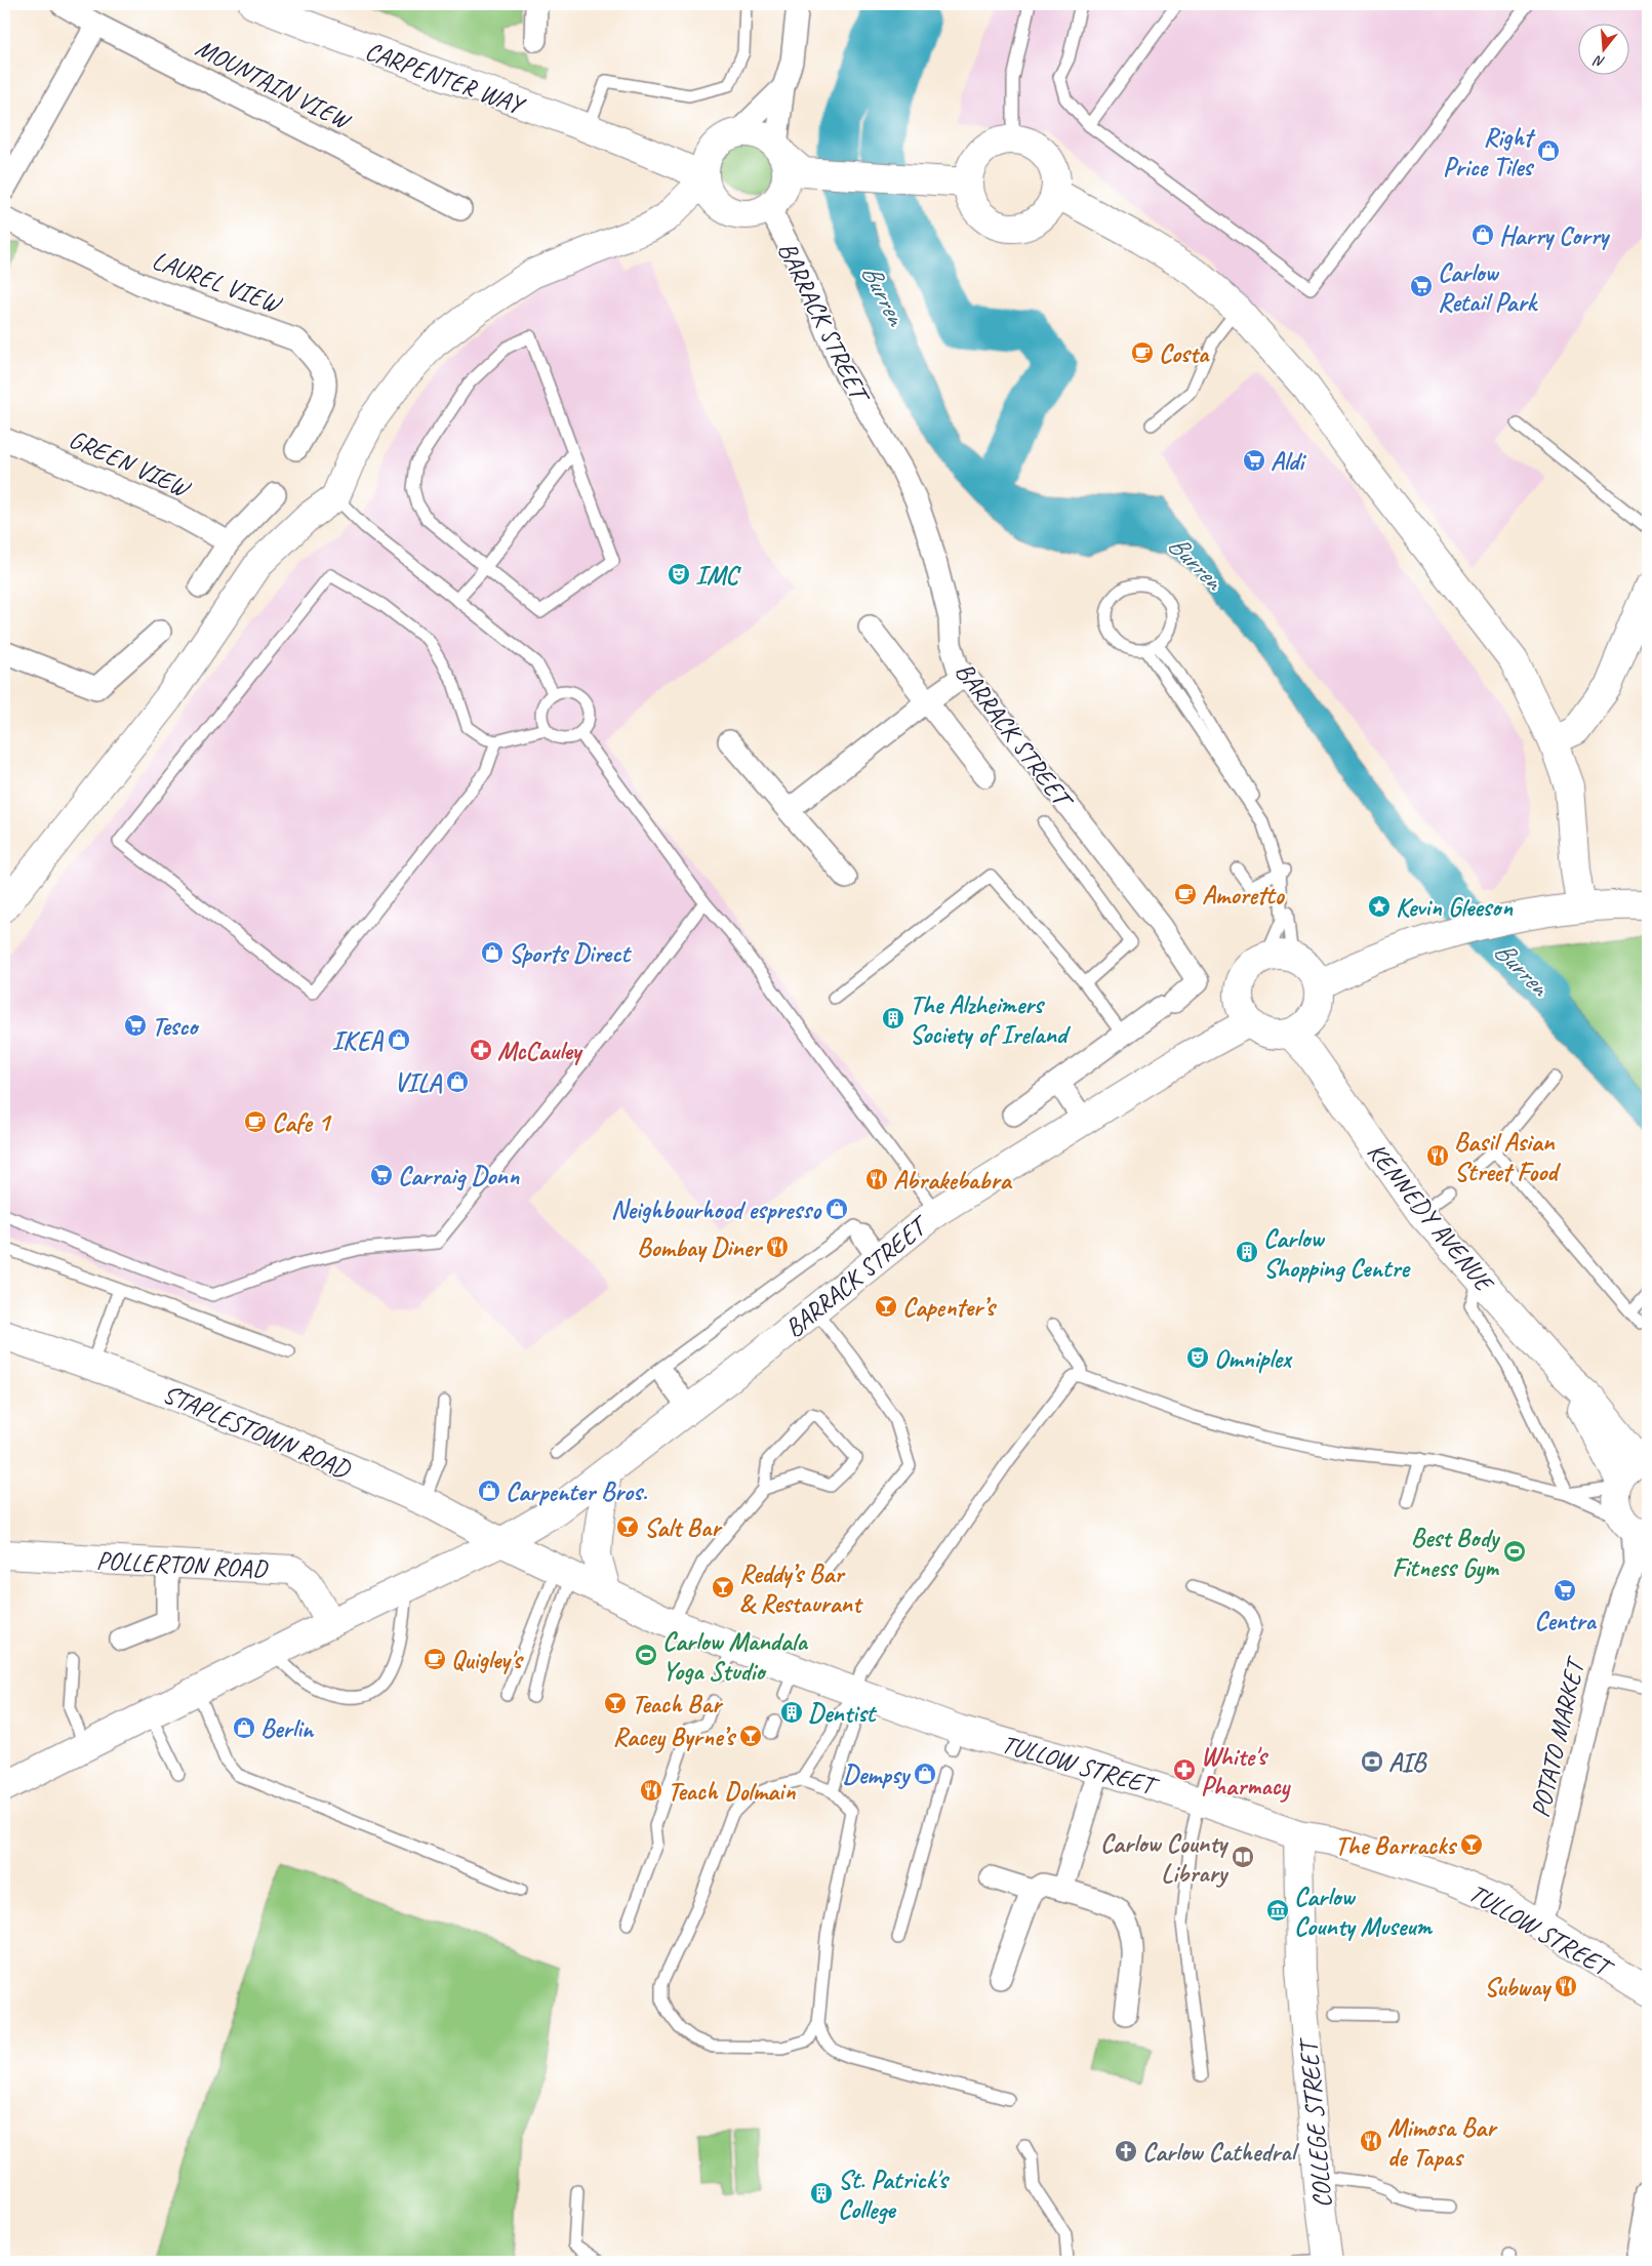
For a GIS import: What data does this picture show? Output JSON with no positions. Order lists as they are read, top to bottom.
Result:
{
  "streets": {
    "main road": [
      "CARPENTER WAY",
      "BARRACK STREET",
      "KENNEDY AVENUE",
      "STAPLESTOWN ROAD",
      "POLLERTON ROAD",
      "TULLOW STREET",
      "COLLEGE STREET"
    ],
    "street": [
      "MOUNTAIN VIEW",
      "LAUREL VIEW",
      "GREEN VIEW",
      "POTATO MARKET"
    ]
  },
  "crossings": [
    ["CARPENTER WAY", "BARRACK STREET"],
    ["BARRACK STREET", "KENNEDY AVENUE"],
    ["BARRACK STREET", "STAPLESTOWN ROAD"],
    ["BARRACK STREET", "POLLERTON ROAD"],
    ["BARRACK STREET", "TULLOW STREET"],
    ["STAPLESTOWN ROAD", "TULLOW STREET"],
    ["POTATO MARKET", "TULLOW STREET"],
    ["TULLOW STREET", "COLLEGE STREET"]
  ],
  "water": ["Burren"],
  "places": {
    "shop": [
      "Right Price Tiles",
      "Harry Corry",
      "Sports Direct",
      "IKEA",
      "VILA",
      "Neighbourhood espresso",
      "Carpenter Bros.",
      "Berlin",
      "Dempsy"
    ],
    "supermarket": [
      "Carlow Retail Park",
      "Aldi",
      "Tesco",
      "Carraig Donn",
      "Centra"
    ],
    "cafe": [
      "Costa",
      "Amoretto",
      "Cafe 1",
      "Quigley's"
    ],
    "theatre": ["IMC", "Omniplex"],
    "place": ["Kevin Gleeson"],
    "building": [
      "The Alzheimers Society of Ireland",
      "Carlow Shopping Centre",
      "Dentist",
      "St. Patrick's College"
    ],
    "pharmacy": ["McCauley", "White's Pharmacy"],
    "restaurant": [
      "Basil Asian Street Food",
      "Abrakebabra",
      "Bombay Diner",
      "Teach Dolmain",
      "Subway",
      "Mimosa Bar de Tapas"
    ],
    "bar": [
      "Capenter’s",
      "Salt Bar",
      "Reddy’s Bar & Restaurant",
      "Teach Bar",
      "Racey Byrne’s",
      "The Barracks"
    ],
    "sports": ["Best Body Fitness Gym", "Carlow Mandala Yoga Studio"],
    "bank": ["AIB"],
    "library": ["Carlow County Library"],
    "museum": ["Carlow County Museum"],
    "church": ["Carlow Cathedral"]
  },
  "north": "bottom"
}
